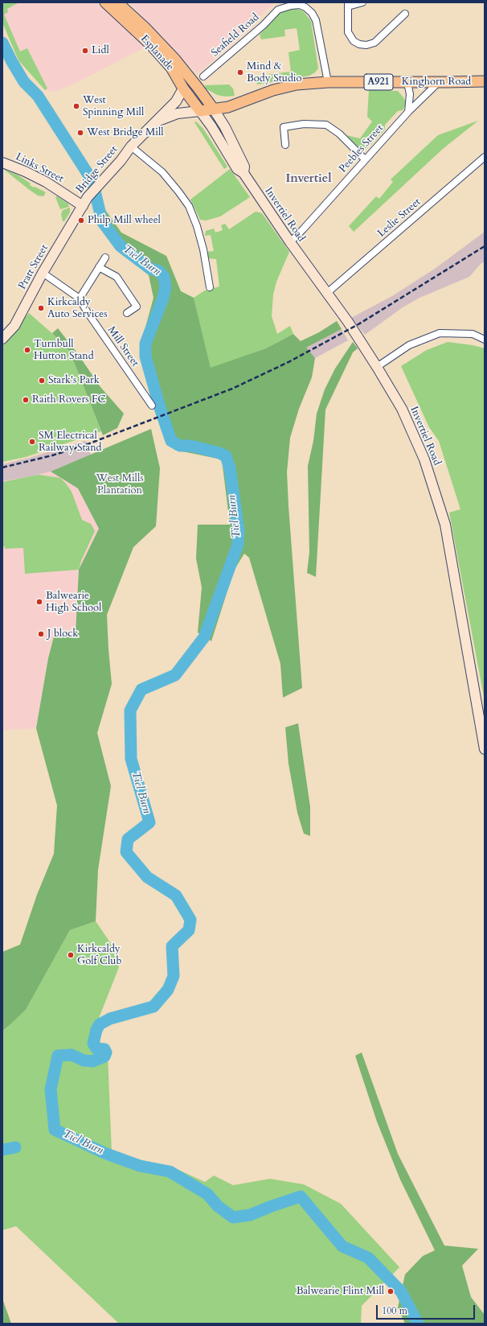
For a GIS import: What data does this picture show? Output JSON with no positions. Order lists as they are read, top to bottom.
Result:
{
  "streets": {
    "main road": [
      "Esplanade",
      "A921",
      "Kinghorn Road",
      "Links Street",
      "Bridge Street",
      "Invertiel Road",
      "Pratt Street"
    ],
    "street": [
      "Seafield Road",
      "Peebles Street",
      "Leslie Street",
      "Mill Street"
    ]
  },
  "crossings": [
    ["Seafield Road", "Kinghorn Road"],
    ["Esplanade", "Kinghorn Road"],
    ["Esplanade", "Bridge Street"],
    ["Esplanade", "Invertiel Road"],
    ["Kinghorn Road", "Peebles Street"],
    ["Kinghorn Road", "Bridge Street"],
    ["Kinghorn Road", "Invertiel Road"],
    ["Peebles Street", "Invertiel Road"],
    ["Links Street", "Bridge Street"],
    ["Links Street", "Pratt Street"],
    ["Bridge Street", "Invertiel Road"],
    ["Bridge Street", "Pratt Street"],
    ["Invertiel Road", "Leslie Street"],
    ["Pratt Street", "Mill Street"]
  ],
  "districts": ["Invertiel"],
  "water": ["Tiel Burn"],
  "parks": ["West Mills Plantation"],
  "places": [
    "Lidl",
    "Mind & Body Studio",
    "West Spinning Mill",
    "West Bridge Mill",
    "Philp Mill wheel",
    "Kirkcaldy Auto Services",
    "Turnbull Hutton Stand",
    "Stark's Park",
    "Raith Rovers FC",
    "SM Electrical Railway Stand",
    "Balwearie High School",
    "J block",
    "Kirkcaldy Golf Club",
    "Balwearie Flint Mill"
  ],
  "scale_bar": "100 m"
}
